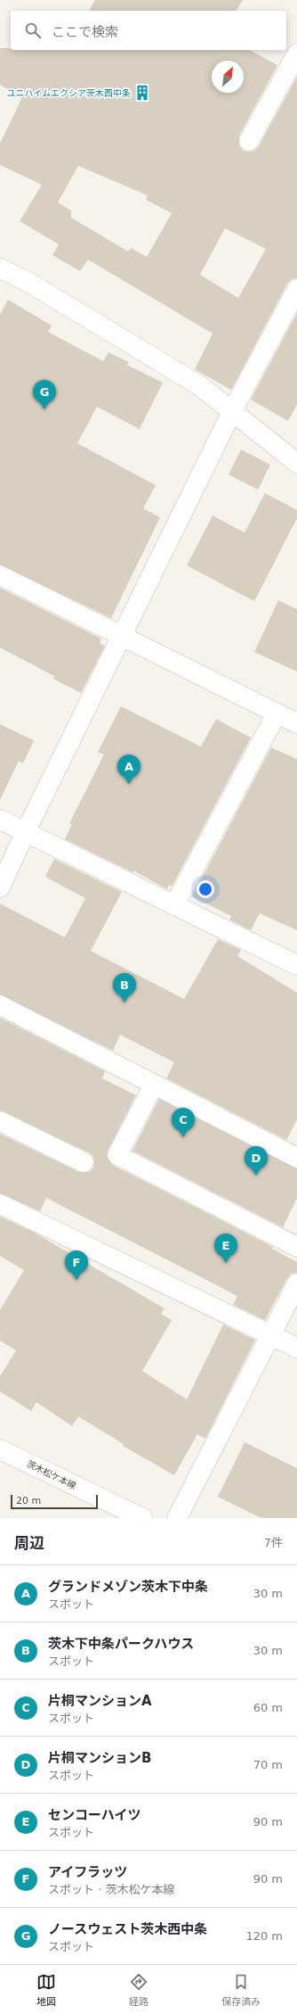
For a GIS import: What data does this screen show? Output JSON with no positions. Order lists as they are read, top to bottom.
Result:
{
  "streets": {
    "street": ["茨木松ケ本線"]
  },
  "places": {
    "building": ["ユニハイムエクシア茨木西中条"]
  },
  "scale_bar": "20 m",
  "north": "top right",
  "page": {
    "search": "ここで検索",
    "pins": [
      "G",
      "A",
      "B",
      "C",
      "D",
      "E",
      "F"
    ],
    "scale": "20 m",
    "heading": ["周辺", "7件"],
    "list": [
      {
        "mark": "A",
        "name": "グランドメゾン茨木下中条",
        "note": "スポット",
        "value": "30 m"
      },
      {
        "mark": "B",
        "name": "茨木下中条パークハウス",
        "note": "スポット",
        "value": "30 m"
      },
      {
        "mark": "C",
        "name": "片桐マンションA",
        "note": "スポット",
        "value": "60 m"
      },
      {
        "mark": "D",
        "name": "片桐マンションB",
        "note": "スポット",
        "value": "70 m"
      },
      {
        "mark": "E",
        "name": "センコーハイツ",
        "note": "スポット",
        "value": "90 m"
      },
      {
        "mark": "F",
        "name": "アイフラッツ",
        "note": "スポット · 茨木松ケ本線",
        "value": "90 m"
      },
      {
        "mark": "G",
        "name": "ノースウェスト茨木西中条",
        "note": "スポット",
        "value": "120 m"
      }
    ],
    "nav": ["地図", "経路", "保存済み"]
  }
}
